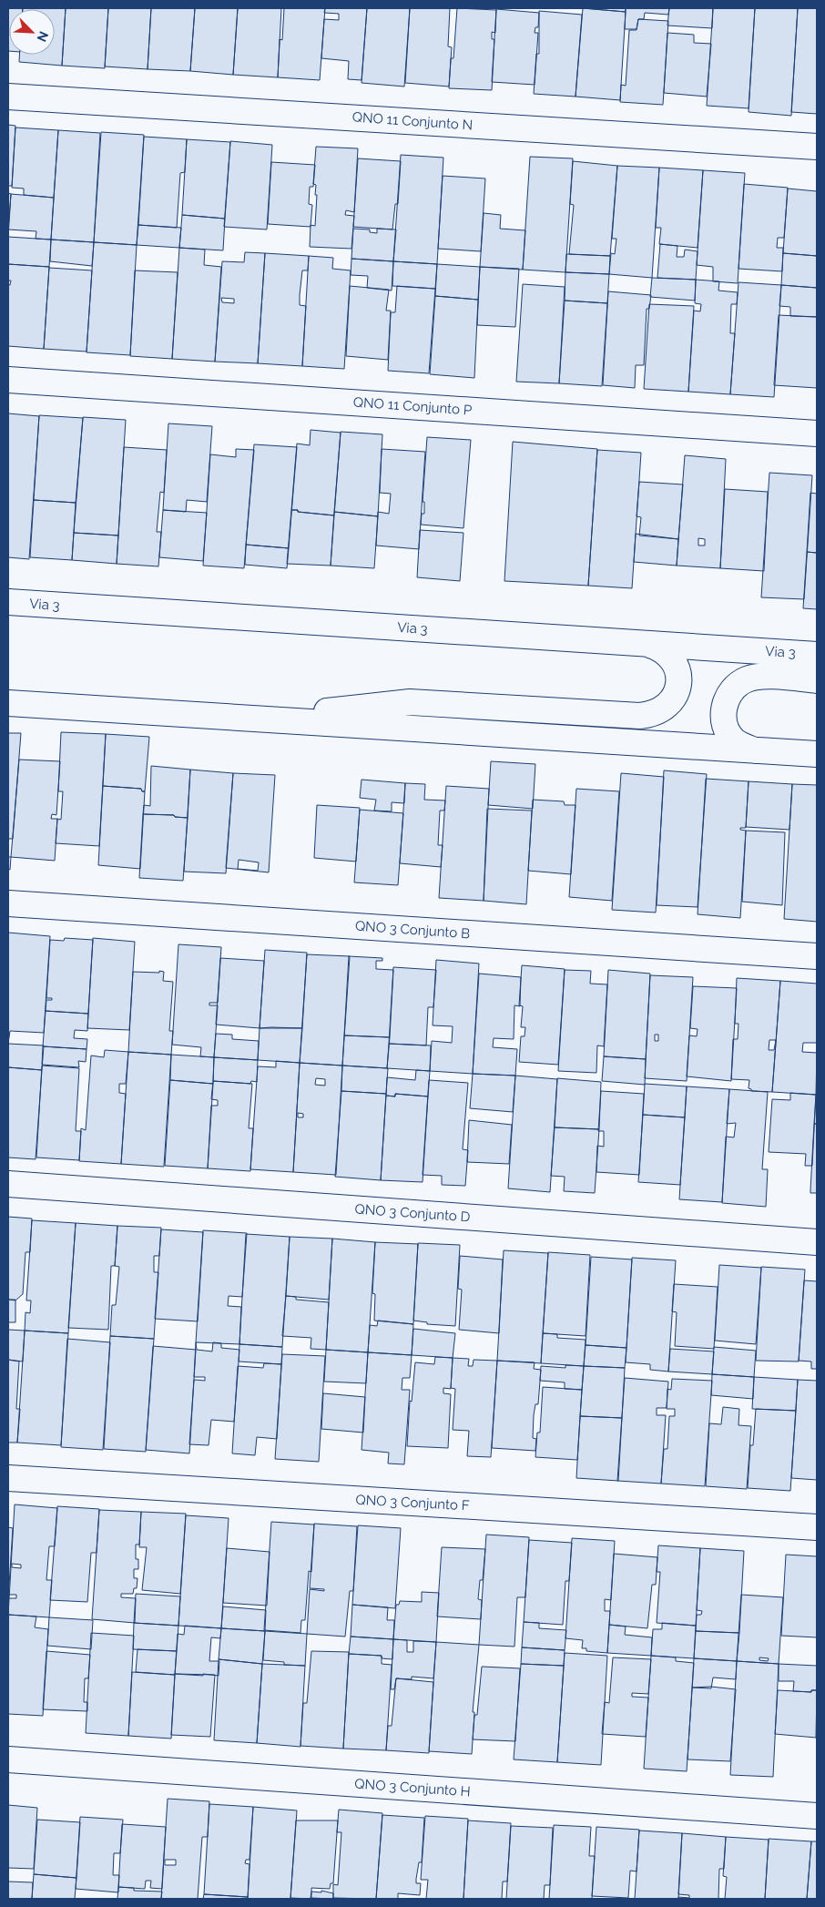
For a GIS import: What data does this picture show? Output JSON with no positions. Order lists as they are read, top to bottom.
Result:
{
  "streets": {
    "street": [
      "QNO 11 Conjunto N",
      "QNO 11 Conjunto P",
      "Via 3",
      "QNO 3 Conjunto B",
      "QNO 3 Conjunto D",
      "QNO 3 Conjunto F",
      "QNO 3 Conjunto H"
    ]
  },
  "north": "bottom right"
}
